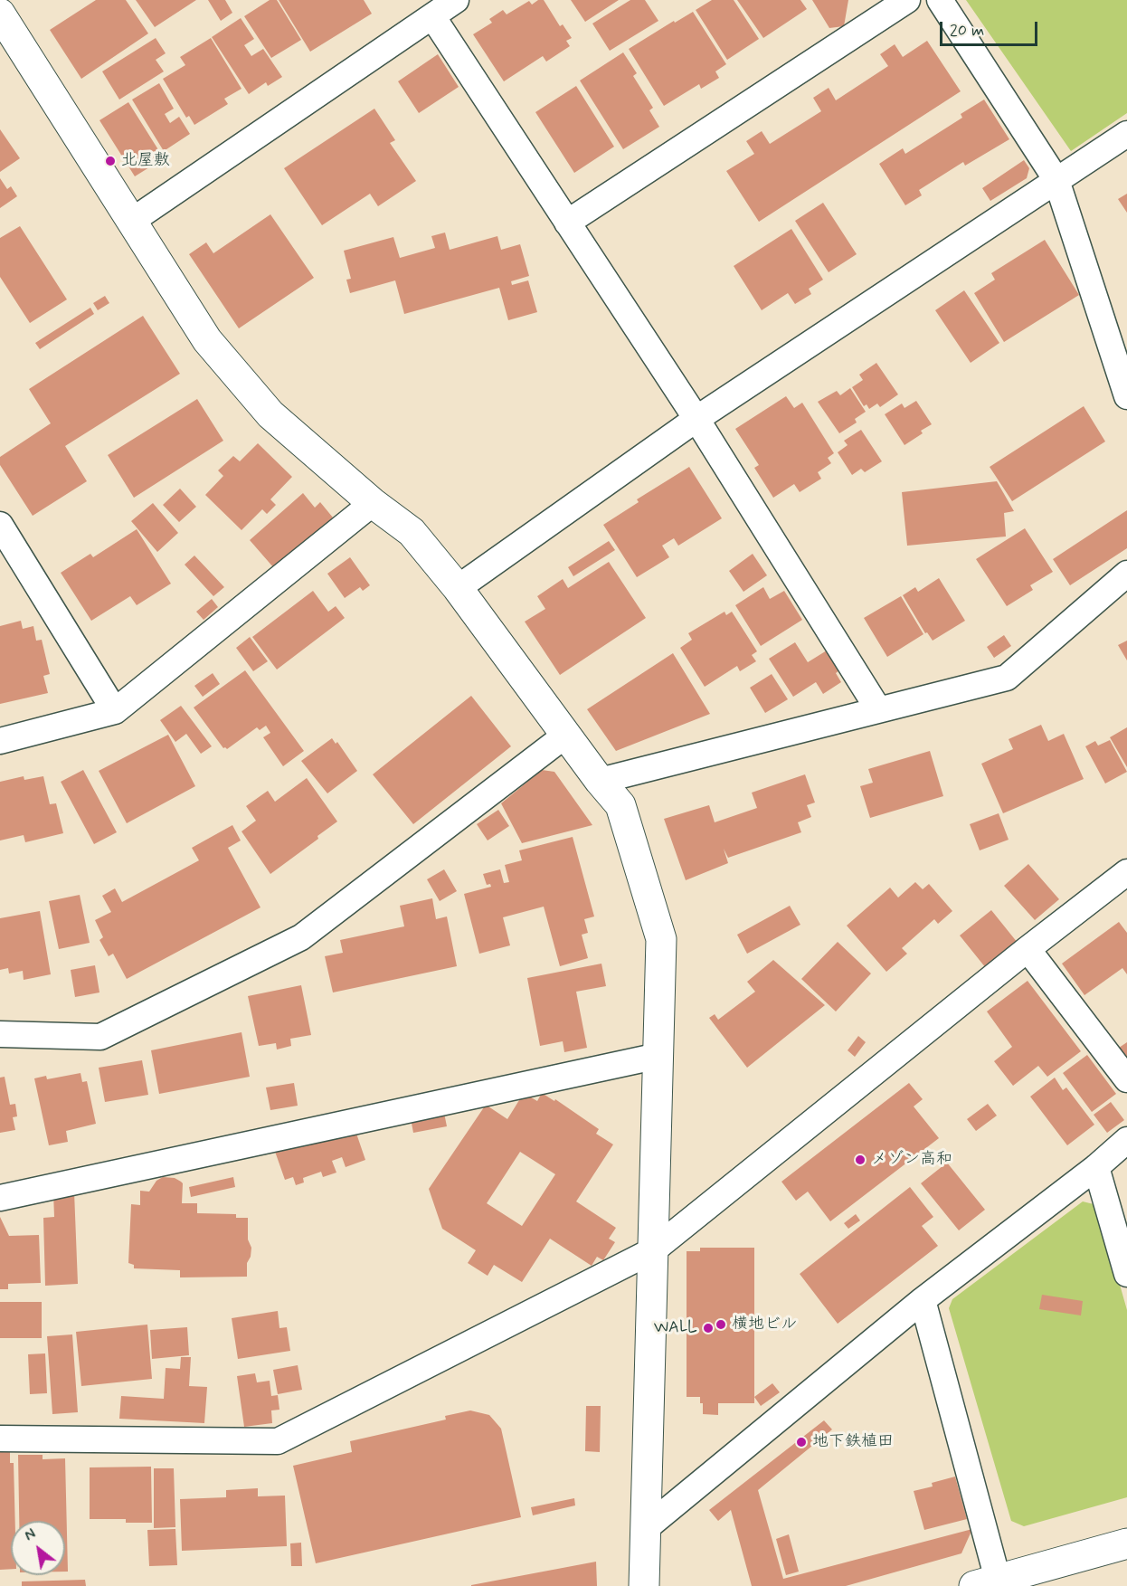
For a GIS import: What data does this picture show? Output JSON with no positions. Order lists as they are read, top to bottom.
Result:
{
  "places": [
    "北屋敷",
    "メゾン高和",
    "横地ビル",
    "WALL",
    "地下鉄植田"
  ],
  "scale_bar": "20 m",
  "north": "top left"
}
